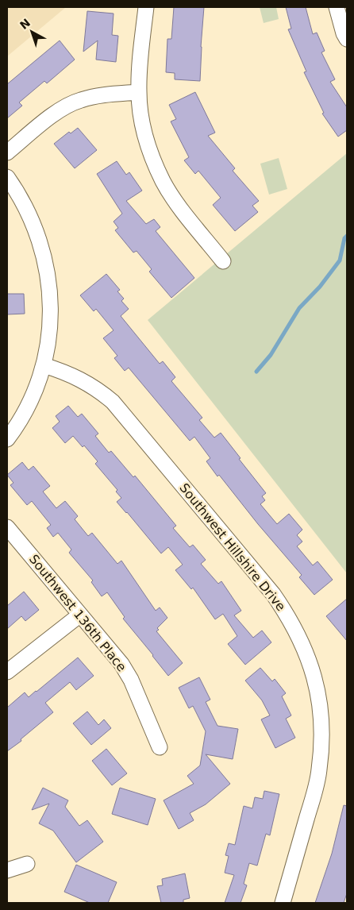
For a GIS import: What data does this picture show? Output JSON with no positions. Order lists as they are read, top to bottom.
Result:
{
  "streets": {
    "street": ["Southwest Hillshire Drive", "Southwest 136th Place"]
  },
  "north": "top left"
}
